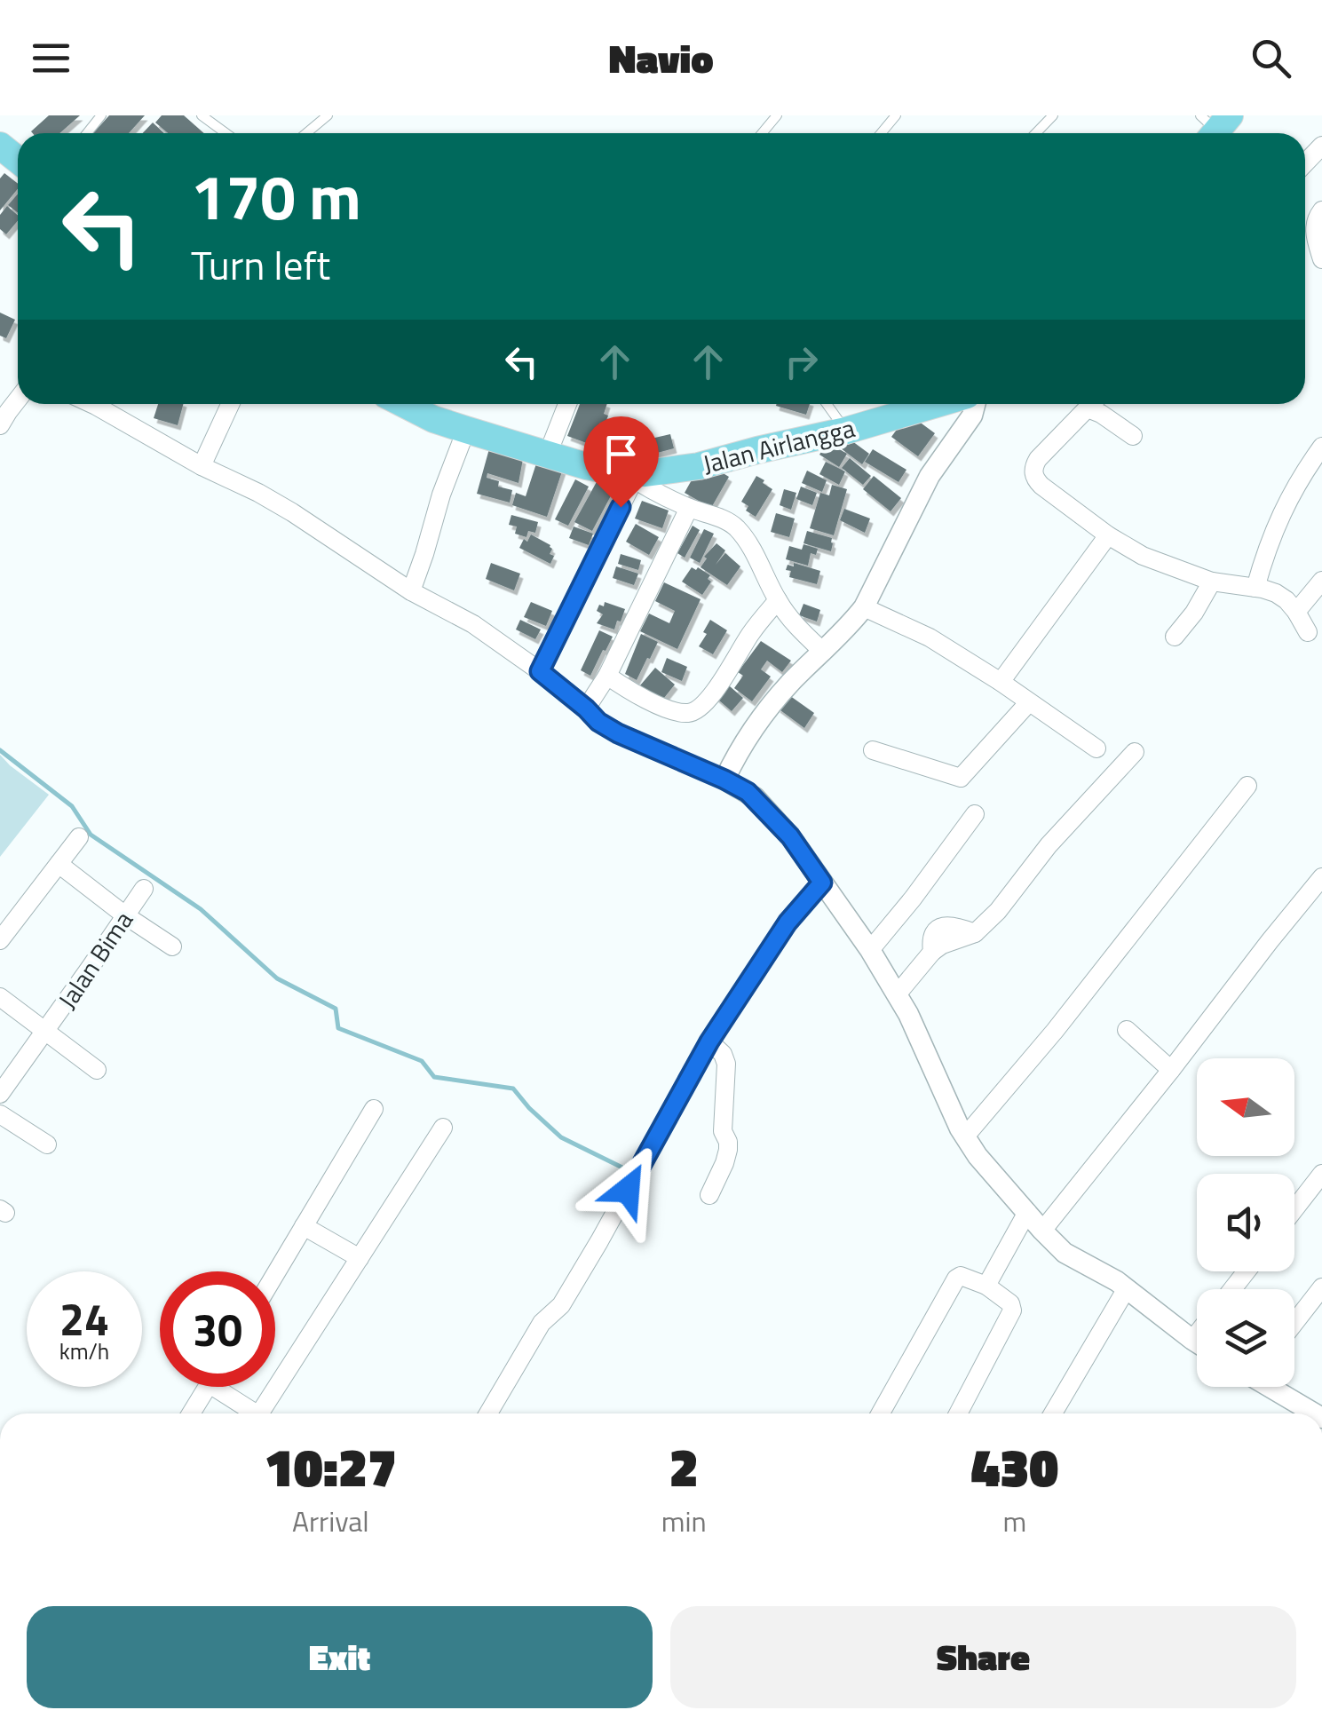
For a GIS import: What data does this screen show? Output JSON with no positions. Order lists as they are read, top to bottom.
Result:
{
  "streets": {
    "main road": ["Jalan Airlangga"],
    "street": ["Jalan Bima"]
  },
  "north": "left",
  "page": {
    "header": "Navio",
    "turn": ["170 m", "Turn left"],
    "speed": "24 km/h",
    "limit": "30",
    "eta": [
      "10:27",
      "Arrival",
      "2",
      "min",
      "430",
      "m"
    ],
    "buttons": ["Exit", "Share"]
  }
}
